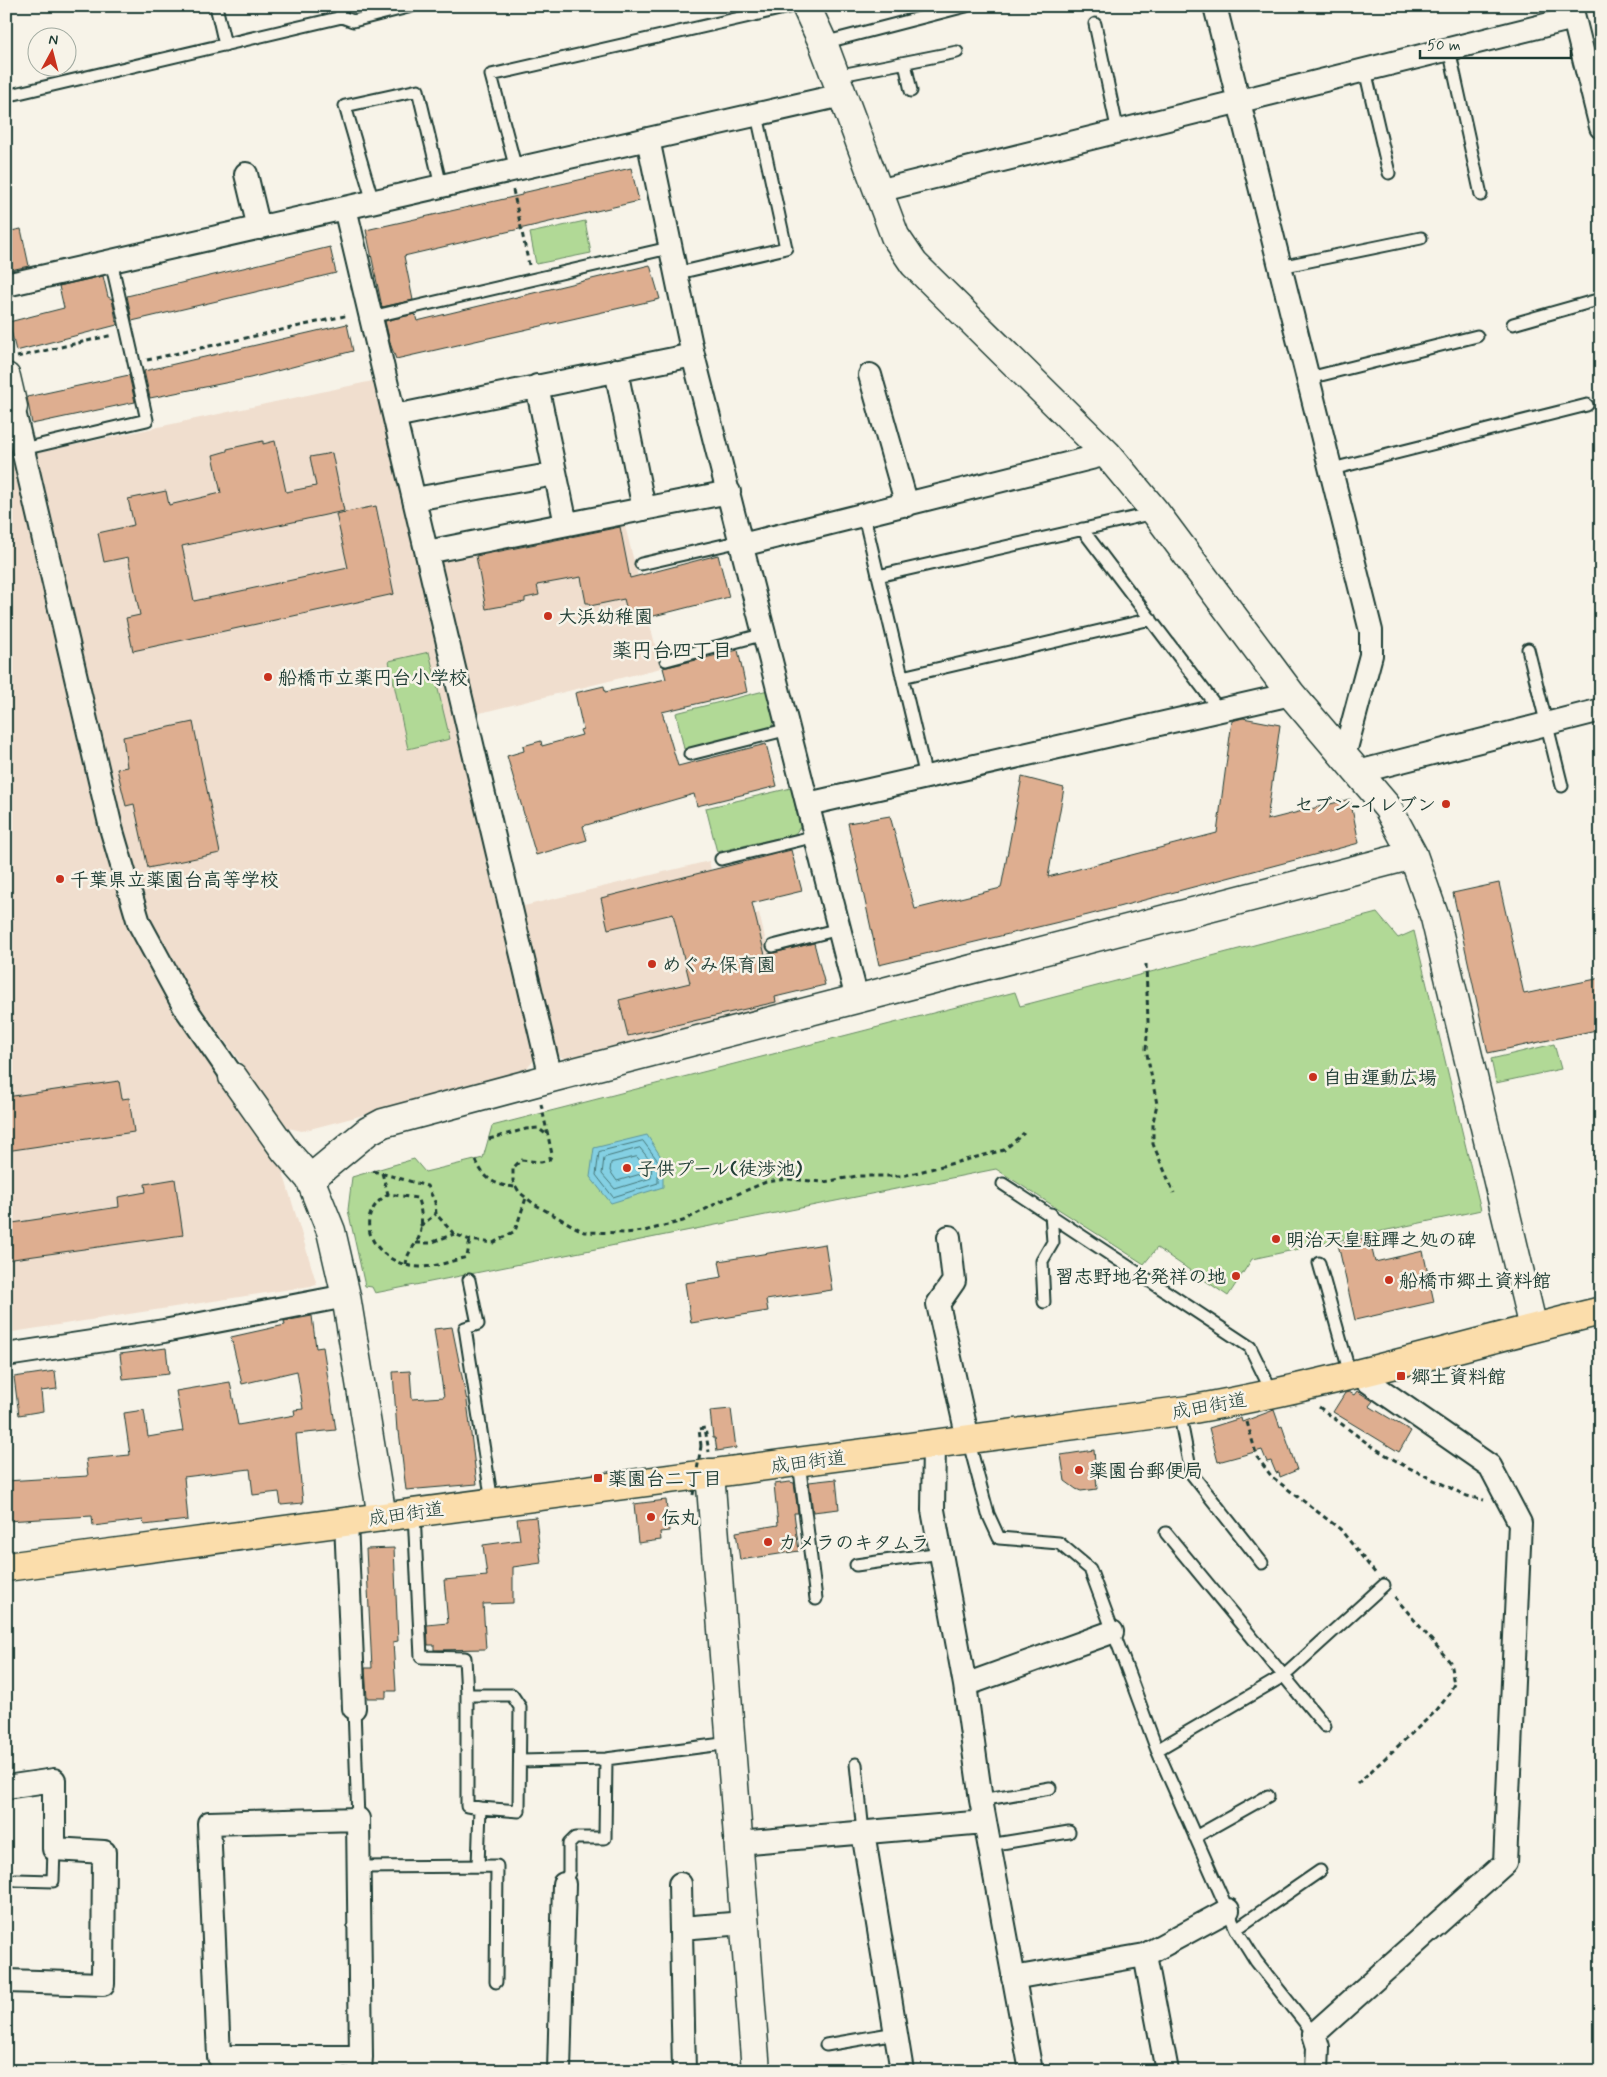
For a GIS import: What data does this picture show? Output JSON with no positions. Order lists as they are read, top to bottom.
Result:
{
  "streets": {
    "highway": ["成田街道"]
  },
  "districts": ["薬円台四丁目"],
  "places": {
    "other": [
      "大浜幼稚園",
      "船橋市立薬円台小学校",
      "セブン-イレブン",
      "千葉県立薬園台高等学校",
      "めぐみ保育園",
      "自由運動広場",
      "子供プール(徒渉池)",
      "明治天皇駐蹕之処の碑",
      "習志野地名発祥の地",
      "船橋市郷土資料館",
      "薬園台郵便局",
      "伝丸",
      "カメラのキタムラ"
    ],
    "transit": ["郷土資料館", "薬園台二丁目"]
  },
  "scale_bar": "50 m",
  "north": "top"
}
